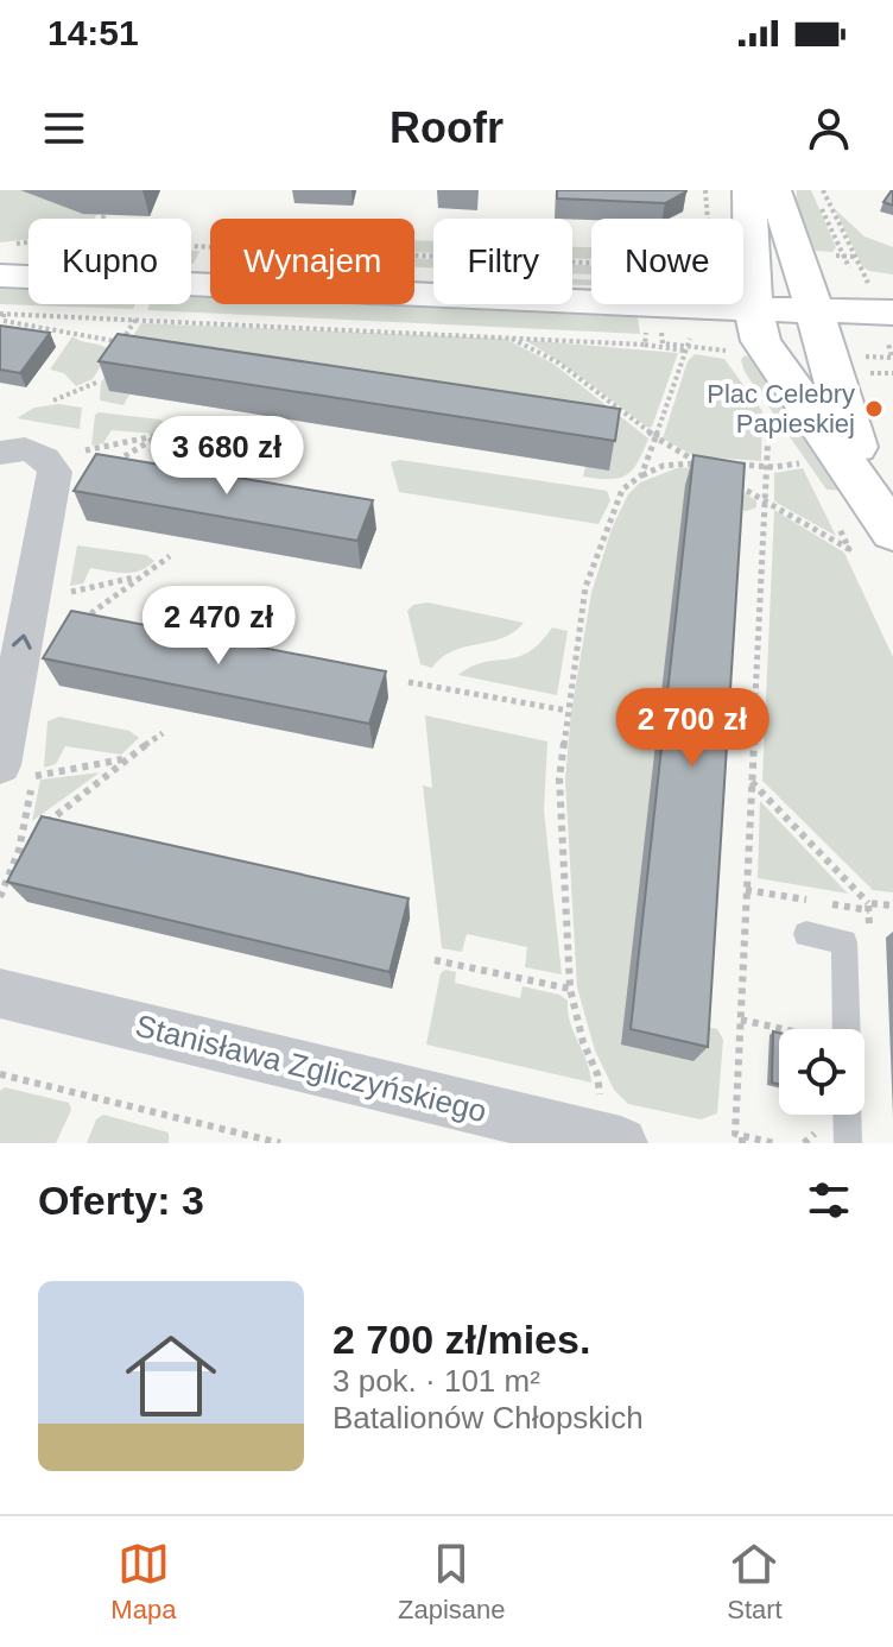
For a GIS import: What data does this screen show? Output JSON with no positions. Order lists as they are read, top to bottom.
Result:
{
  "streets": {
    "street": ["Stanisława Zgliczyńskiego"]
  },
  "places": ["Plac Celebry Papieskiej"],
  "page": {
    "status": "14:51",
    "header": "Roofr",
    "chip": [
      "Kupno",
      "Wynajem",
      "Filtry",
      "Nowe"
    ],
    "price": ["3 680 zł", "2 470 zł", "2 700 zł"],
    "heading": "Oferty: 3",
    "list": [
      {
        "name": "2 700 zł/mies.",
        "note": "3 pok. · 101 m² · Batalionów Chłopskich"
      }
    ],
    "tabs": ["Mapa", "Zapisane", "Start"]
  }
}
